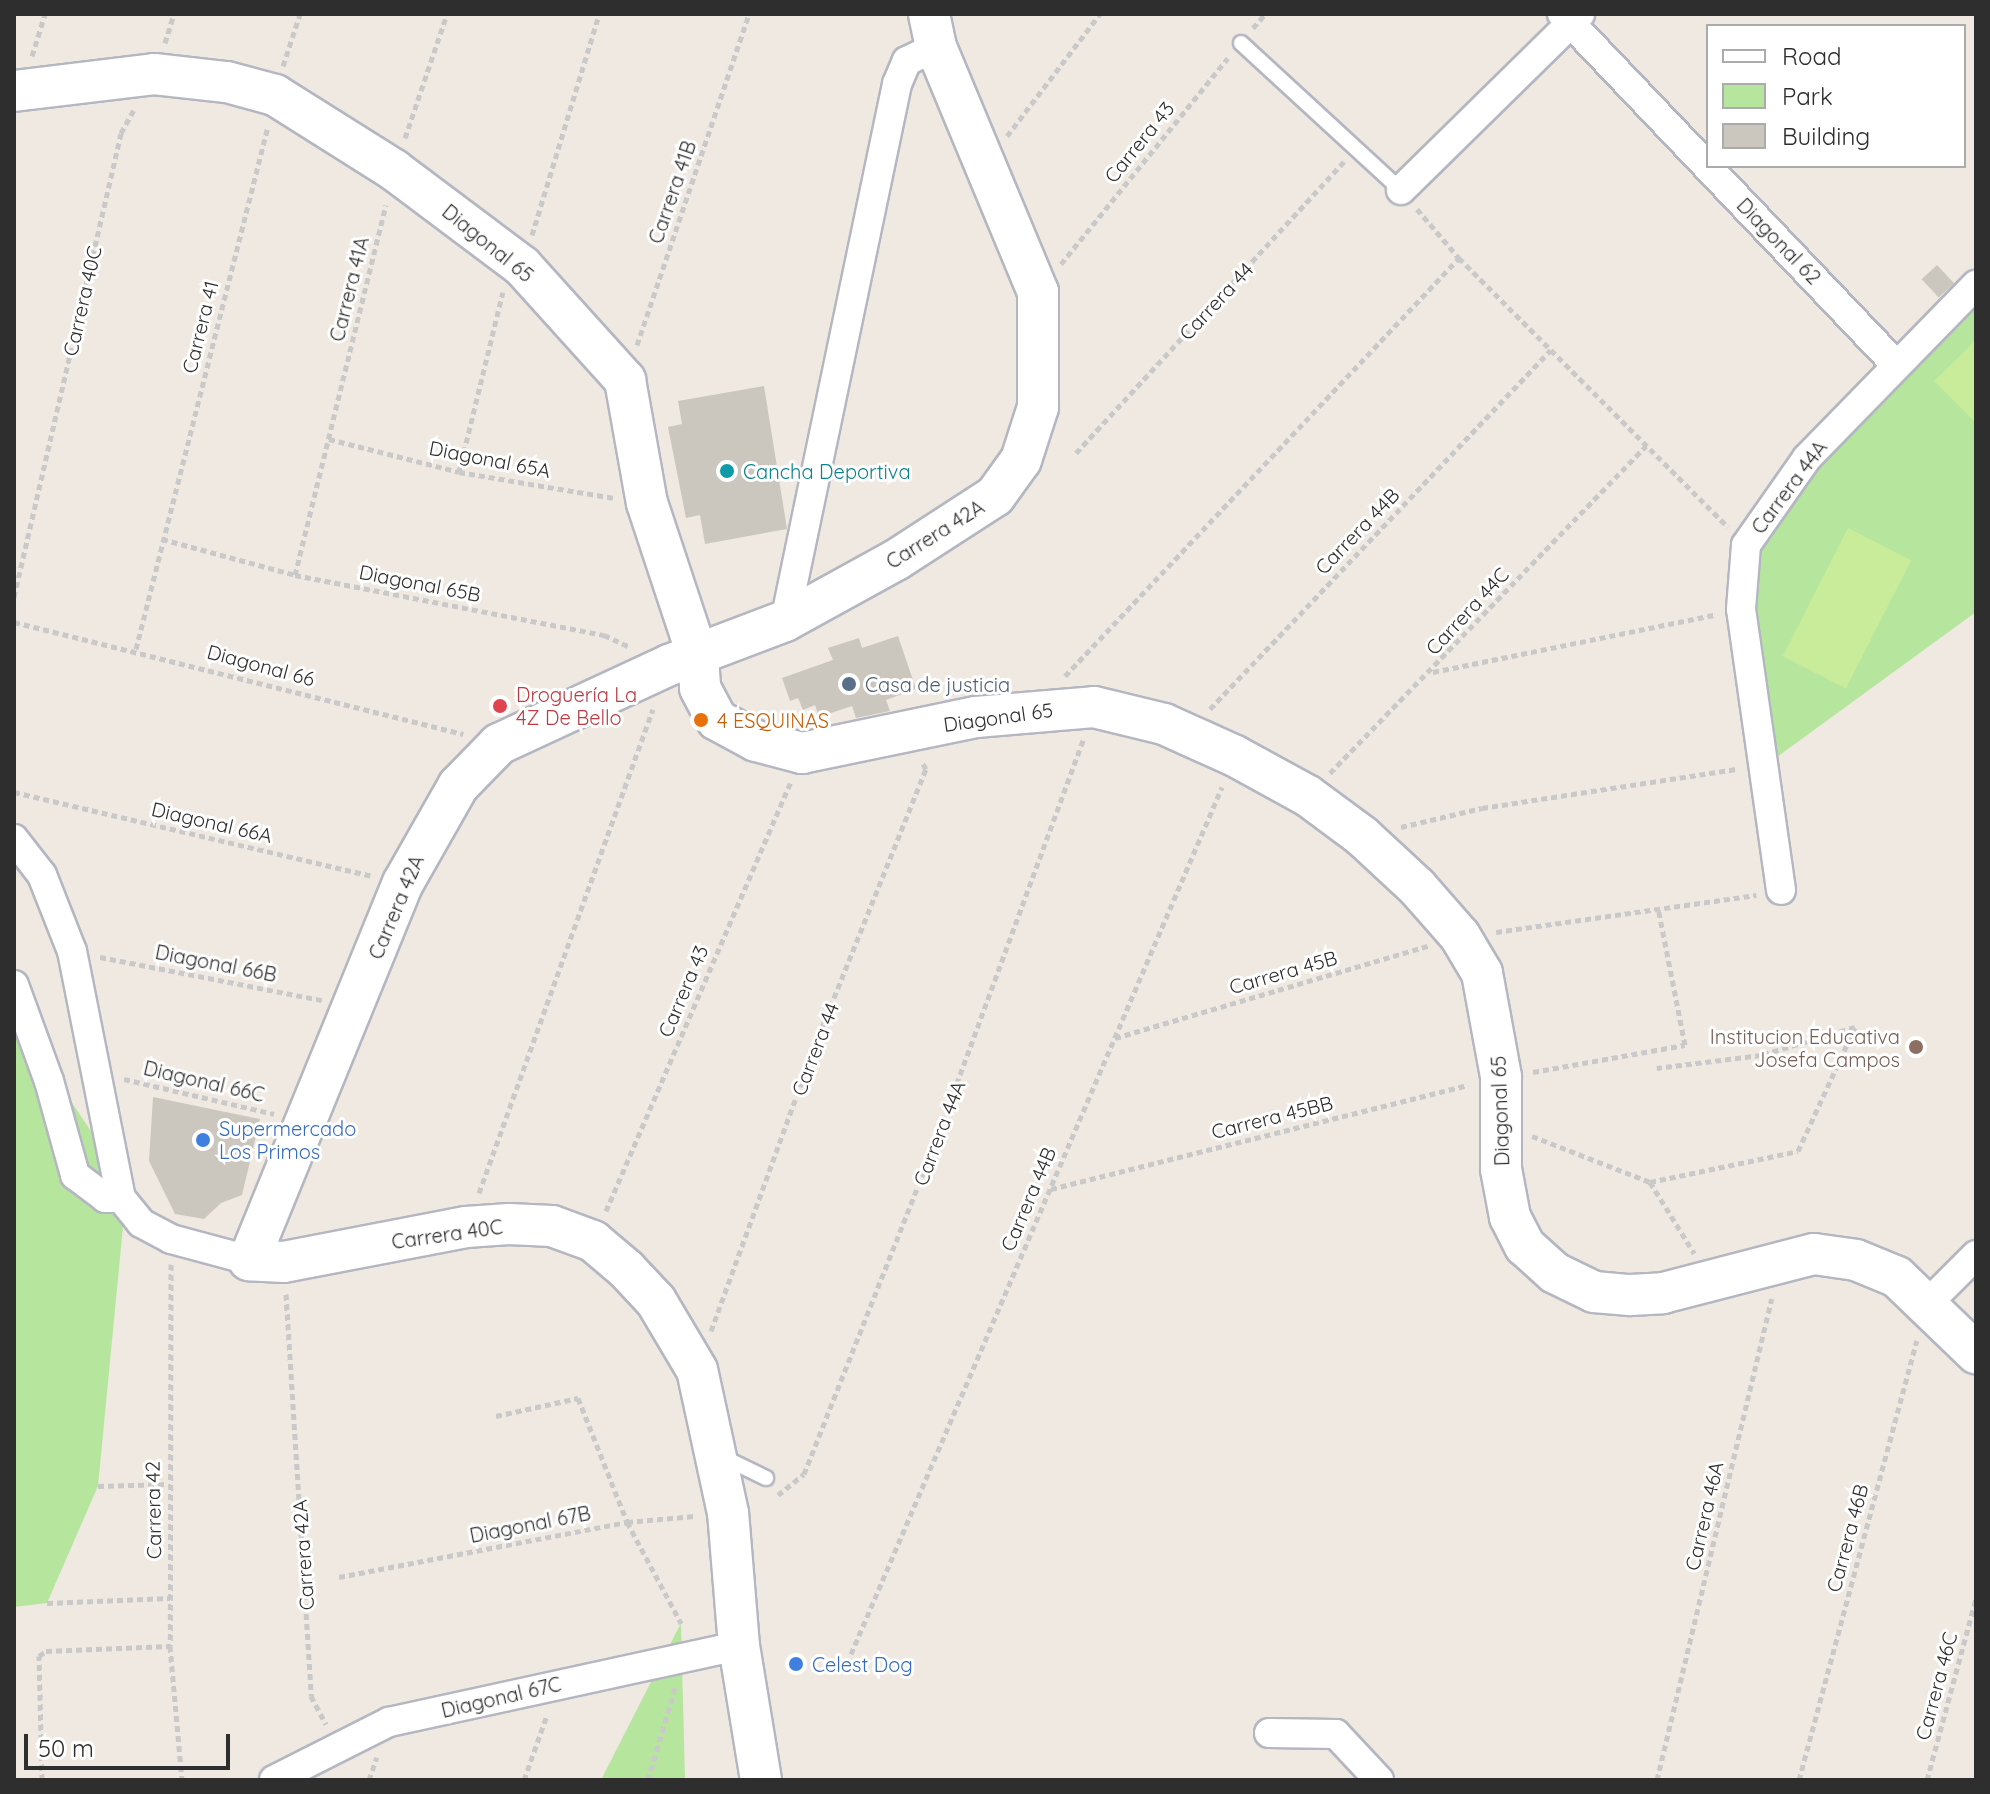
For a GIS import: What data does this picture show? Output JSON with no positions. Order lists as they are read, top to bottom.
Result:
{
  "streets": {
    "street": [
      "Diagonal 62",
      "Diagonal 65",
      "Carrera 40C",
      "Carrera 44A",
      "Carrera 42A",
      "Diagonal 67C"
    ],
    "path": [
      "Carrera 43",
      "Carrera 41B",
      "Carrera 41A",
      "Carrera 44",
      "Carrera 41",
      "Diagonal 65A",
      "Carrera 44B",
      "Diagonal 65B",
      "Carrera 44C",
      "Diagonal 66",
      "Diagonal 66A",
      "Diagonal 66B",
      "Carrera 45B",
      "Diagonal 66C",
      "Carrera 45BB",
      "Carrera 42",
      "Carrera 46A",
      "Diagonal 67B",
      "Carrera 46B",
      "Carrera 46C"
    ]
  },
  "crossings": [
    ["Carrera 43", "Diagonal 65"],
    ["Carrera 43", "Carrera 40C"],
    ["Carrera 43", "Carrera 42A"],
    ["Carrera 41B", "Diagonal 65"],
    ["Diagonal 62", "Carrera 44A"],
    ["Diagonal 65", "Carrera 41A"],
    ["Diagonal 65", "Carrera 40C"],
    ["Diagonal 65", "Carrera 44"],
    ["Diagonal 65", "Carrera 41"],
    ["Diagonal 65", "Diagonal 65A"],
    ["Diagonal 65", "Carrera 44A"],
    ["Diagonal 65", "Carrera 44B"],
    ["Diagonal 65", "Carrera 42A"],
    ["Diagonal 65", "Diagonal 65B"],
    ["Diagonal 65", "Carrera 44C"],
    ["Diagonal 65", "Carrera 45B"],
    ["Diagonal 65", "Carrera 45BB"],
    ["Diagonal 65", "Carrera 46A"],
    ["Diagonal 65", "Carrera 46B"],
    ["Carrera 41A", "Diagonal 65A"],
    ["Carrera 41A", "Diagonal 65B"],
    ["Carrera 40C", "Carrera 44"],
    ["Carrera 40C", "Carrera 44A"],
    ["Carrera 40C", "Carrera 42A"],
    ["Carrera 40C", "Carrera 42"],
    ["Carrera 40C", "Diagonal 67B"],
    ["Carrera 40C", "Diagonal 67C"],
    ["Carrera 41", "Diagonal 65B"],
    ["Carrera 41", "Diagonal 66"],
    ["Carrera 44A", "Carrera 45B"],
    ["Carrera 44A", "Diagonal 67B"],
    ["Carrera 44B", "Carrera 45B"],
    ["Carrera 44B", "Carrera 45BB"],
    ["Carrera 42A", "Diagonal 65B"],
    ["Carrera 42A", "Diagonal 66"],
    ["Carrera 42A", "Diagonal 66A"],
    ["Carrera 42A", "Diagonal 66B"],
    ["Carrera 42A", "Diagonal 66C"],
    ["Carrera 42A", "Diagonal 67C"],
    ["Carrera 45B", "Carrera 45BB"]
  ],
  "places": [
    "Cancha Deportiva",
    "Casa de justicia",
    "Droguería La 4Z De Bello",
    "4 ESQUINAS",
    "Institucion Educativa Josefa Campos",
    "Supermercado Los Primos",
    "Celest Dog"
  ],
  "legend": ["Road", "Park", "Building"],
  "scale_bar": "50 m"
}
